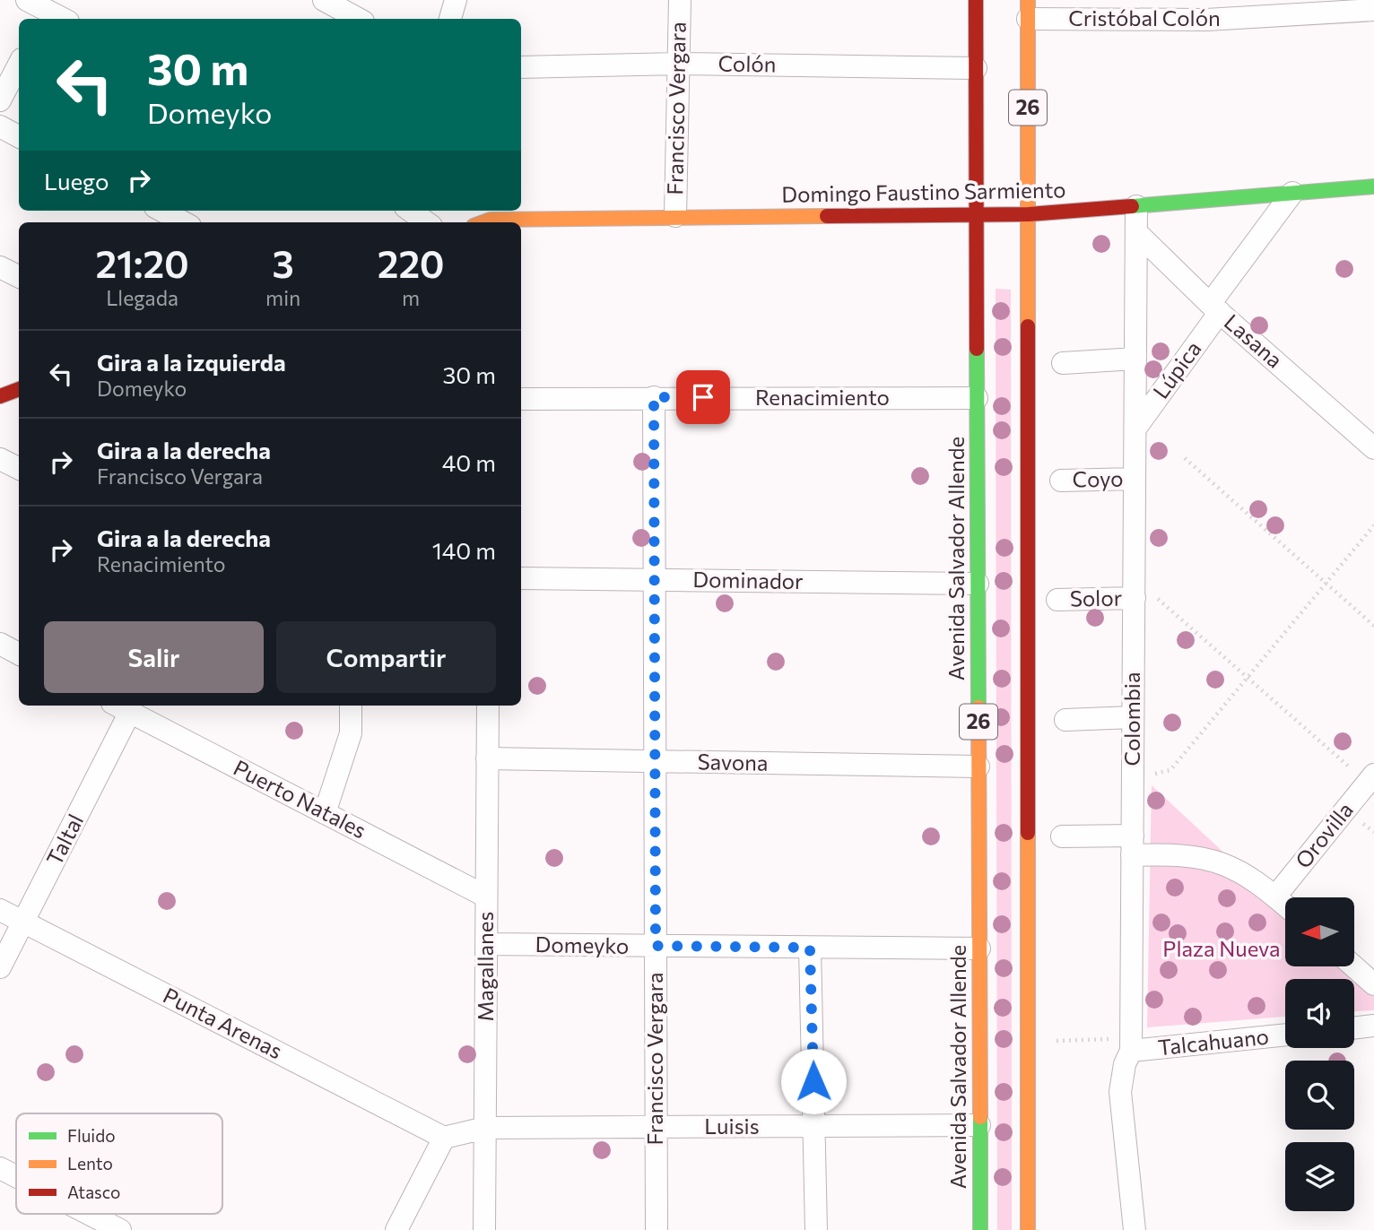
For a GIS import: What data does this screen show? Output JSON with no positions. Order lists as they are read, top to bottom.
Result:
{
  "streets": {
    "main road": ["26", "Domingo Faustino Sarmiento", "Avenida Salvador Allende"],
    "street": [
      "Cristóbal Colón",
      "Colón",
      "Francisco Vergara",
      "Lasana",
      "Lúpica",
      "Renacimiento",
      "Coyo",
      "Dominador",
      "Solor",
      "Colombia",
      "Savona",
      "Puerto Natales",
      "Orovilla",
      "Taltal",
      "Domeyko",
      "Magallanes",
      "Punta Arenas",
      "Talcahuano",
      "Luisis"
    ]
  },
  "crossings": [
    ["Cristóbal Colón", "26"],
    ["Colón", "Francisco Vergara"],
    ["Colón", "Avenida Salvador Allende"],
    ["26", "Domingo Faustino Sarmiento"],
    ["Francisco Vergara", "Domingo Faustino Sarmiento"],
    ["Francisco Vergara", "Renacimiento"],
    ["Francisco Vergara", "Dominador"],
    ["Francisco Vergara", "Savona"],
    ["Francisco Vergara", "Domeyko"],
    ["Francisco Vergara", "Luisis"],
    ["Domingo Faustino Sarmiento", "Lúpica"],
    ["Domingo Faustino Sarmiento", "Avenida Salvador Allende"],
    ["Domingo Faustino Sarmiento", "Colombia"],
    ["Lasana", "Lúpica"],
    ["Lasana", "Colombia"],
    ["Lúpica", "Colombia"],
    ["Renacimiento", "Avenida Salvador Allende"],
    ["Coyo", "Colombia"],
    ["Avenida Salvador Allende", "Dominador"],
    ["Avenida Salvador Allende", "Savona"],
    ["Avenida Salvador Allende", "Domeyko"],
    ["Avenida Salvador Allende", "Luisis"],
    ["Solor", "Colombia"],
    ["Colombia", "Talcahuano"],
    ["Savona", "Magallanes"],
    ["Puerto Natales", "Taltal"],
    ["Puerto Natales", "Magallanes"],
    ["Taltal", "Punta Arenas"],
    ["Domeyko", "Magallanes"],
    ["Magallanes", "Luisis"],
    ["Punta Arenas", "Luisis"]
  ],
  "parks": ["Plaza Nueva"],
  "legend": ["Fluido", "Lento", "Atasco"],
  "north": "left",
  "page": {
    "turn": ["30 m", "Domeyko"],
    "then": "Luego",
    "eta": [
      "21:20",
      "Llegada",
      "3",
      "min",
      "220",
      "m"
    ],
    "list": [
      {
        "name": "Gira a la izquierda",
        "note": "Domeyko",
        "value": "30 m"
      },
      {
        "name": "Gira a la derecha",
        "note": "Francisco Vergara",
        "value": "40 m"
      },
      {
        "name": "Gira a la derecha",
        "note": "Renacimiento",
        "value": "140 m"
      }
    ],
    "buttons": ["Salir", "Compartir"]
  }
}
